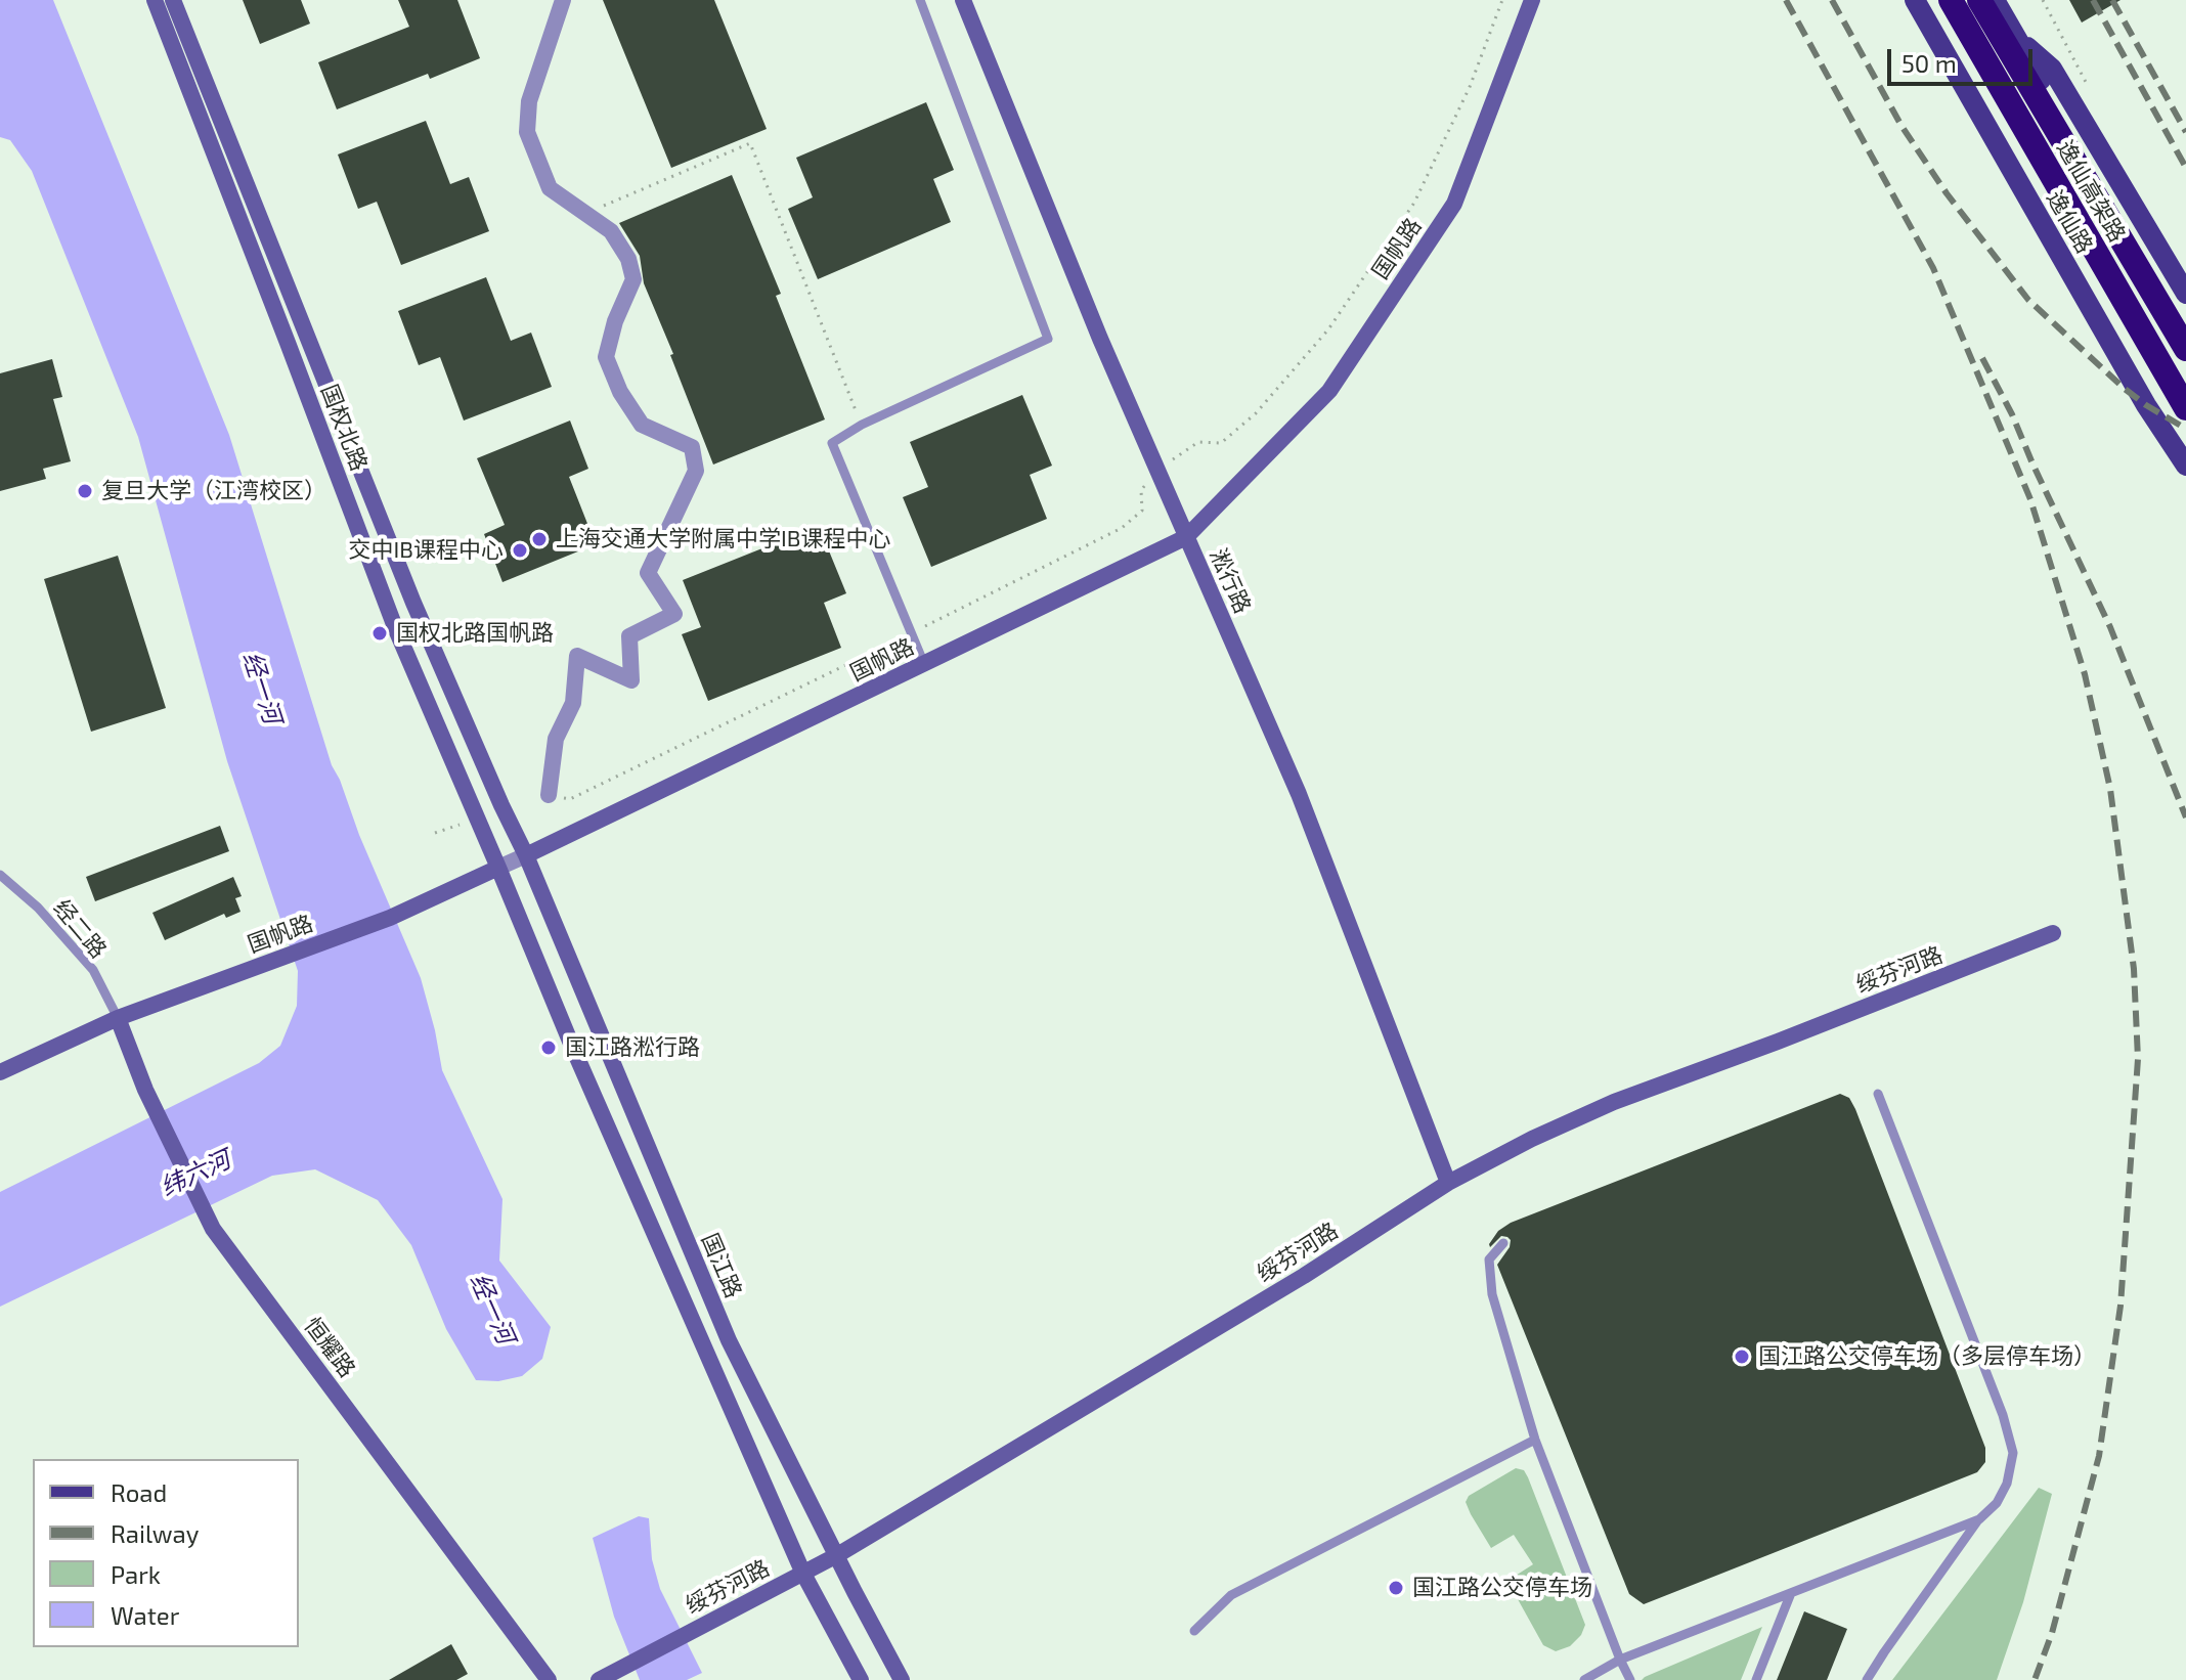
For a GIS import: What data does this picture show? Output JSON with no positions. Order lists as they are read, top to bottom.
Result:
{
  "streets": {
    "highway": ["逸仙高架路"],
    "main road": ["逸仙路"],
    "street": [
      "国帆路",
      "国权北路",
      "淞行路",
      "绥芬河路",
      "国江路",
      "恒耀路"
    ],
    "lane": ["经二路"]
  },
  "crossings": [
    ["国帆路", "国权北路"],
    ["国帆路", "淞行路"],
    ["国帆路", "经二路"],
    ["国帆路", "国江路"],
    ["国帆路", "恒耀路"],
    ["国权北路", "国江路"],
    ["淞行路", "绥芬河路"],
    ["经二路", "恒耀路"],
    ["绥芬河路", "国江路"]
  ],
  "water": ["经一河", "纬六河"],
  "places": [
    "复旦大学（江湾校区）",
    "上海交通大学附属中学IB课程中心",
    "交中IB课程中心",
    "国权北路国帆路",
    "国江路淞行路",
    "国江路公交停车场（多层停车场）",
    "国江路公交停车场"
  ],
  "legend": [
    "Road",
    "Railway",
    "Park",
    "Water"
  ],
  "scale_bar": "50 m"
}
